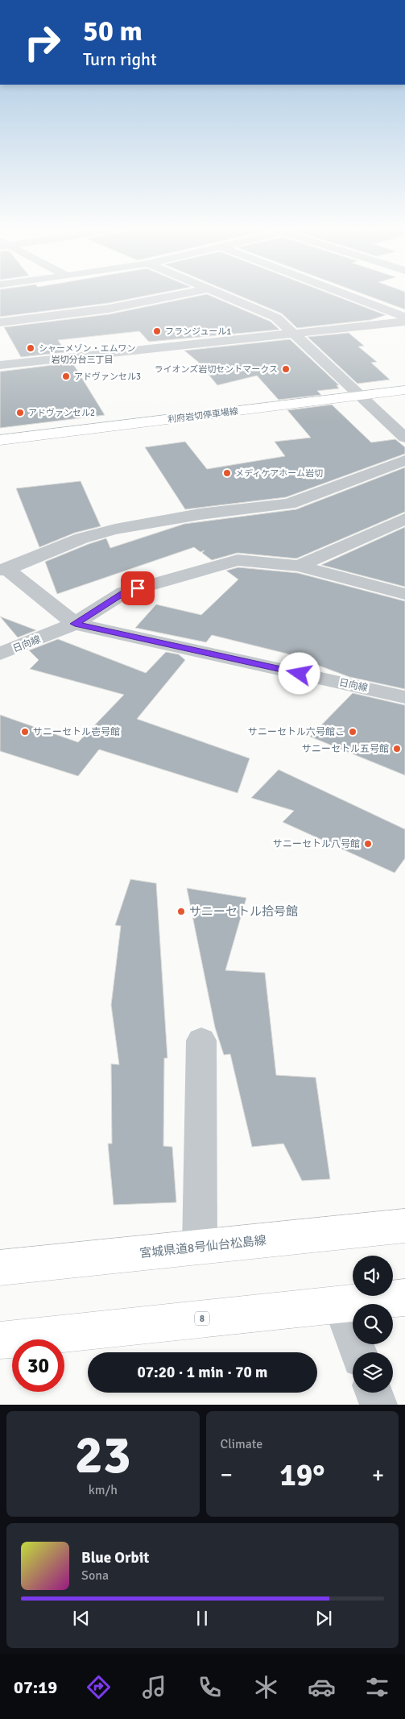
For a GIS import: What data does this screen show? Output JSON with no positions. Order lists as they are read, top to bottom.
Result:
{
  "streets": {
    "main road": ["利府岩切停車場線", "宮城県道8号仙台松島線", "8"],
    "street": ["日向線"]
  },
  "districts": ["岩切分台三丁目"],
  "places": [
    "フランジュール1",
    "シャーメゾン・エムワン",
    "ライオンズ岩切セントマークス",
    "アドヴァンセル3",
    "アドヴァンセル2",
    "メディケアホーム岩切",
    "サニーセトル壱号館",
    "サニーセトル六号館こ",
    "サニーセトル五号館",
    "サニーセトル八号館",
    "サニーセトル拾号館"
  ],
  "page": {
    "turn": ["50 m", "Turn right"],
    "limit": "30",
    "trip": "07:20 · 1 min · 70 m",
    "tile": [
      ["23", "km/h"],
      "Climate"
    ],
    "heat": ["−", "19°", "+"],
    "song": ["Blue Orbit", "Sona"],
    "tabs": "07:19"
  }
}
